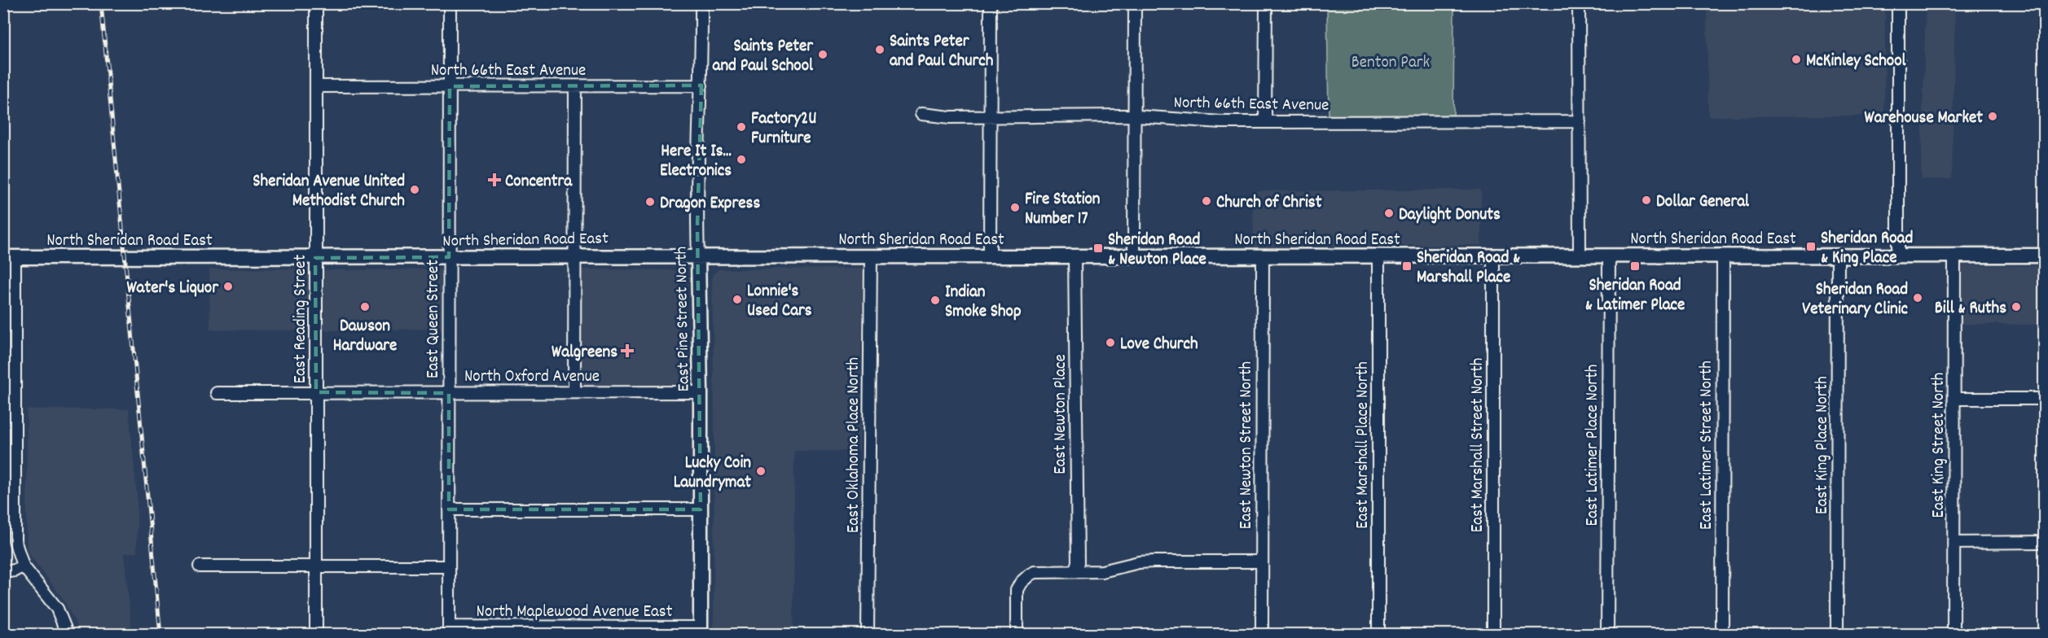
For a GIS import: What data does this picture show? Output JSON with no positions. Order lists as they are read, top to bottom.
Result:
{
  "streets": {
    "main road": ["North Sheridan Road East", "East Pine Street North"],
    "street": [
      "North 66th East Avenue",
      "East Reading Street",
      "East Queen Street",
      "North Oxford Avenue",
      "East Newton Place",
      "East Oklahoma Place North",
      "East Newton Street North",
      "East Marshall Place North",
      "East Marshall Street North",
      "East Latimer Place North",
      "East Latimer Street North",
      "East King Place North",
      "East King Street North",
      "North Maplewood Avenue East"
    ]
  },
  "crossings": [
    ["North 66th East Avenue", "East Reading Street"],
    ["North 66th East Avenue", "East Queen Street"],
    ["North 66th East Avenue", "East Pine Street North"],
    ["North Sheridan Road East", "East Reading Street"],
    ["North Sheridan Road East", "East Queen Street"],
    ["North Sheridan Road East", "East Pine Street North"],
    ["North Sheridan Road East", "East Newton Place"],
    ["North Sheridan Road East", "East Oklahoma Place North"],
    ["North Sheridan Road East", "East Newton Street North"],
    ["North Sheridan Road East", "East Marshall Place North"],
    ["North Sheridan Road East", "East Marshall Street North"],
    ["North Sheridan Road East", "East Latimer Place North"],
    ["North Sheridan Road East", "East Latimer Street North"],
    ["North Sheridan Road East", "East King Place North"],
    ["North Sheridan Road East", "East King Street North"],
    ["East Reading Street", "North Oxford Avenue"],
    ["East Queen Street", "North Oxford Avenue"],
    ["East Queen Street", "North Maplewood Avenue East"],
    ["East Pine Street North", "North Oxford Avenue"],
    ["East Pine Street North", "North Maplewood Avenue East"]
  ],
  "parks": ["Benton Park"],
  "places": {
    "other": [
      "Saints Peter and Paul Church",
      "Saints Peter and Paul School",
      "McKinley School",
      "Warehouse Market",
      "Factory2U Furniture",
      "Here It Is... Electronics",
      "Sheridan Avenue United Methodist Church",
      "Dollar General",
      "Church of Christ",
      "Dragon Express",
      "Fire Station Number 17",
      "Daylight Donuts",
      "Water's Liquor",
      "Sheridan Road Veterinary Clinic",
      "Lonnie's Used Cars",
      "Indian Smoke Shop",
      "Dawson Hardware",
      "Bill & Ruths",
      "Love Church",
      "Lucky Coin Laundrymat"
    ],
    "health": ["Concentra", "Walgreens"],
    "transit": [
      "Sheridan Road & King Place",
      "Sheridan Road & Newton Place",
      "Sheridan Road & Marshall Place",
      "Sheridan Road & Latimer Place"
    ]
  }
}
